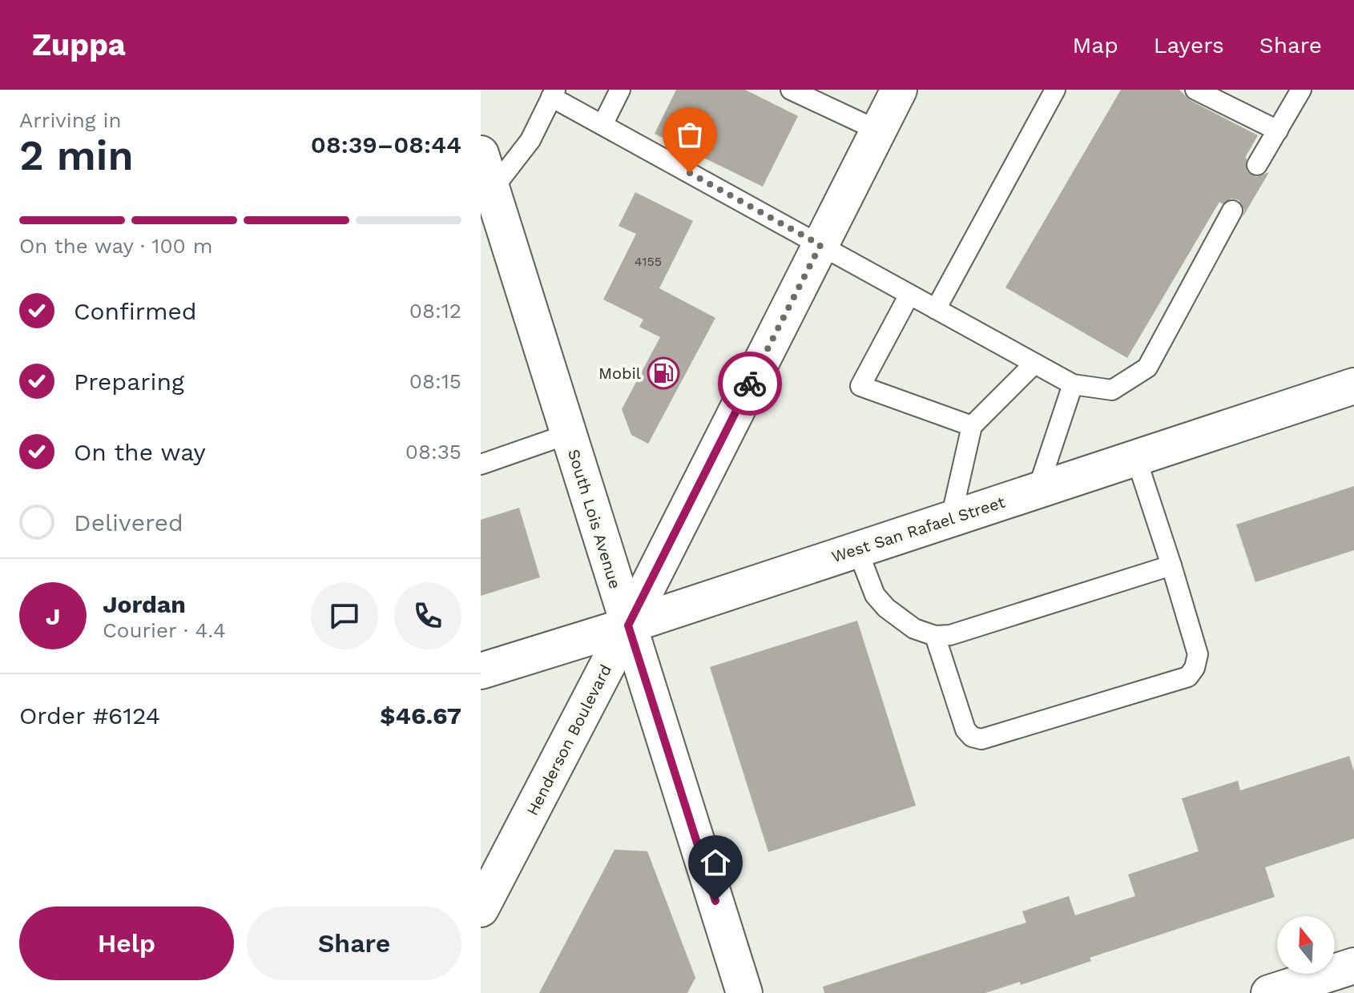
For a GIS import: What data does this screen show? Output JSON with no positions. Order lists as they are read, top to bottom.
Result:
{
  "streets": {
    "street": ["South Lois Avenue", "West San Rafael Street", "Henderson Boulevard"]
  },
  "crossings": [
    ["South Lois Avenue", "West San Rafael Street"],
    ["South Lois Avenue", "Henderson Boulevard"],
    ["West San Rafael Street", "Henderson Boulevard"]
  ],
  "places": {
    "fuel station": ["Mobil"]
  },
  "house_numbers": ["4155"],
  "north": "top",
  "page": {
    "header": "Zuppa",
    "nav": ["Map", "Layers", "Share"],
    "heading": ["2 min", "Arriving in", "08:39–08:44"],
    "panel": [
      "Jordan",
      "Courier · 4.4",
      "Order #6124",
      "$46.67"
    ],
    "bar": "On the way · 100 m",
    "list": [
      ["Confirmed", "08:12"],
      ["Preparing", "08:15"],
      ["On the way", "08:35"],
      "Delivered"
    ],
    "round": "J",
    "buttons": ["Help", "Share"]
  }
}
